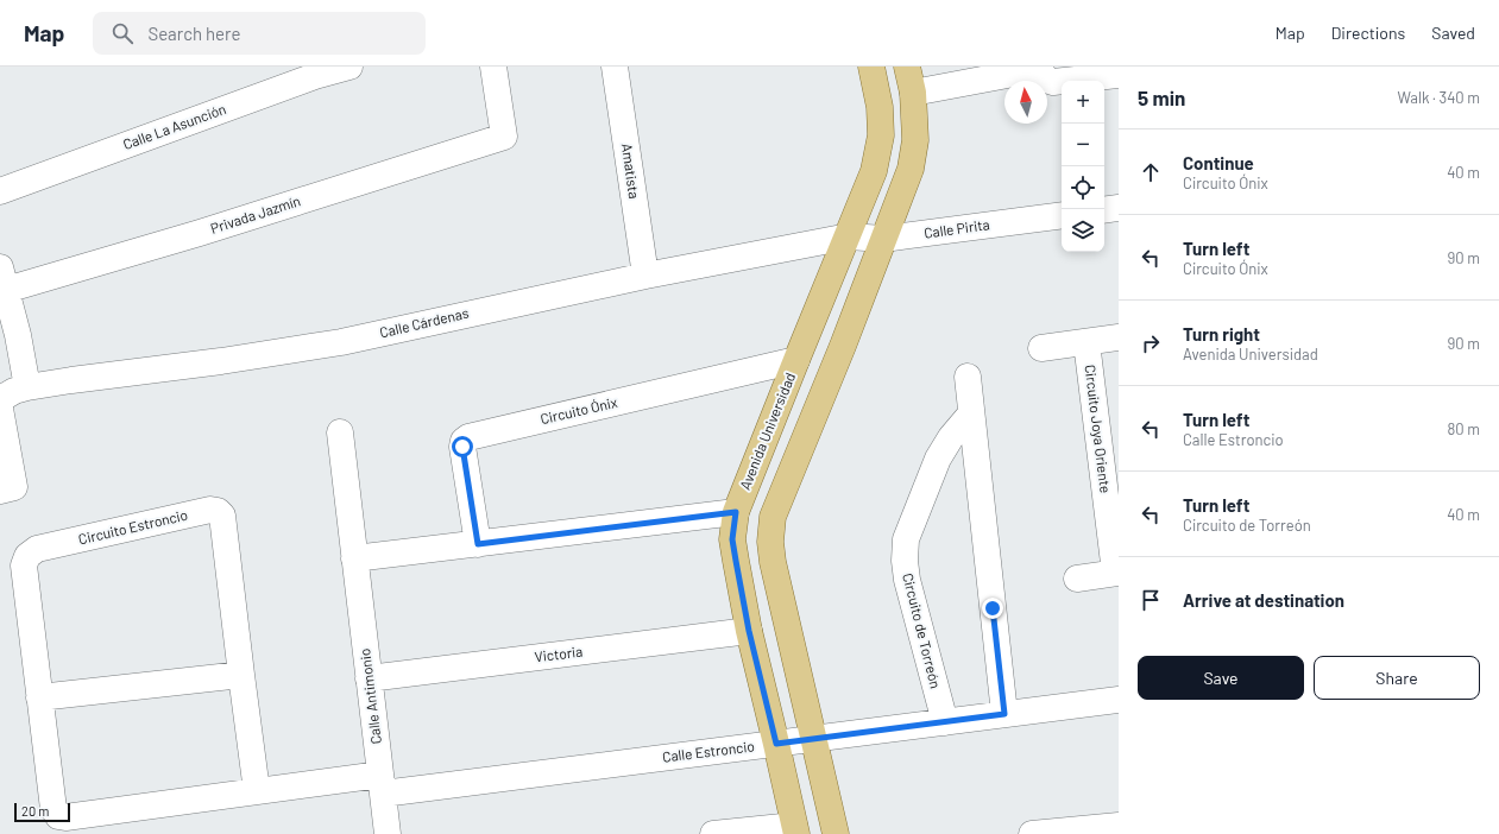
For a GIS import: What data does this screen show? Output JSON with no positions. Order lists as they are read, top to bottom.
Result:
{
  "streets": {
    "main road": ["Avenida Universidad"],
    "street": [
      "Calle La Asunción",
      "Amatista",
      "Privada Jazmín",
      "Calle Pirita",
      "Calle Cárdenas",
      "Circuito Ónix",
      "Circuito Joya Oriente",
      "Circuito Estroncio",
      "Circuito de Torreón",
      "Victoria",
      "Calle Antimonio",
      "Calle Estroncio"
    ]
  },
  "crossings": [
    ["Amatista", "Calle Cárdenas"],
    ["Calle Pirita", "Calle Cárdenas"],
    ["Calle Pirita", "Avenida Universidad"],
    ["Calle Cárdenas", "Avenida Universidad"],
    ["Circuito Ónix", "Avenida Universidad"],
    ["Avenida Universidad", "Victoria"],
    ["Avenida Universidad", "Calle Estroncio"],
    ["Circuito Estroncio", "Calle Antimonio"],
    ["Circuito Estroncio", "Calle Estroncio"],
    ["Circuito de Torreón", "Calle Estroncio"],
    ["Victoria", "Calle Antimonio"],
    ["Calle Antimonio", "Calle Estroncio"]
  ],
  "scale_bar": "20 m",
  "north": "top",
  "page": {
    "header": "Map",
    "search": "Search here",
    "nav": ["Map", "Directions", "Saved"],
    "heading": ["5 min", "Walk · 340 m"],
    "map_buttons": ["+", "−"],
    "list": [
      ["Continue", "Circuito Ónix", "40 m"],
      ["Turn left", "Circuito Ónix", "90 m"],
      ["Turn right", "Avenida Universidad", "90 m"],
      ["Turn left", "Calle Estroncio", "80 m"],
      ["Turn left", "Circuito de Torreón", "40 m"],
      "Arrive at destination"
    ],
    "buttons": ["Save", "Share"],
    "scale": "20 m"
  }
}
